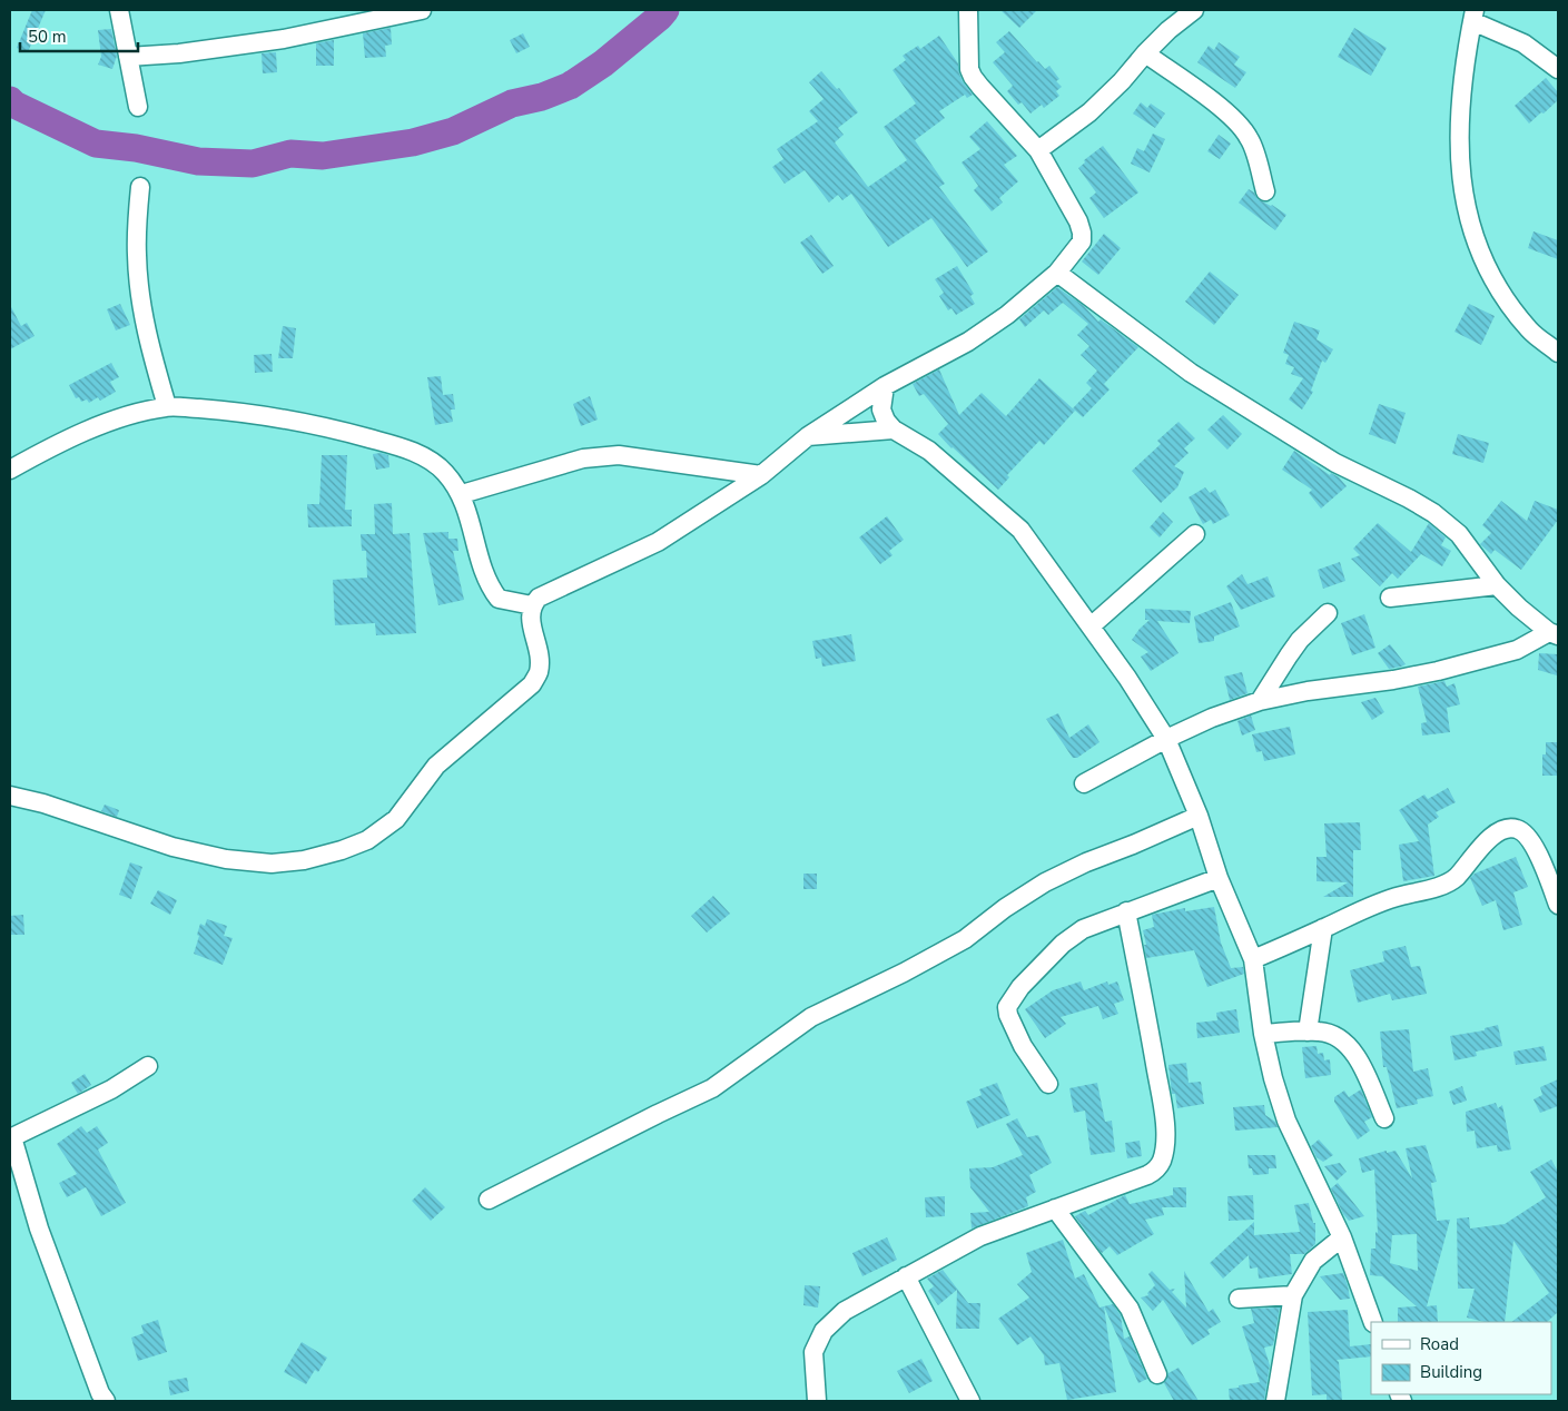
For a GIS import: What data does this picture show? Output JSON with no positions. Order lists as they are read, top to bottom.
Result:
{
  "legend": ["Road", "Building"],
  "scale_bar": "50 m"
}
